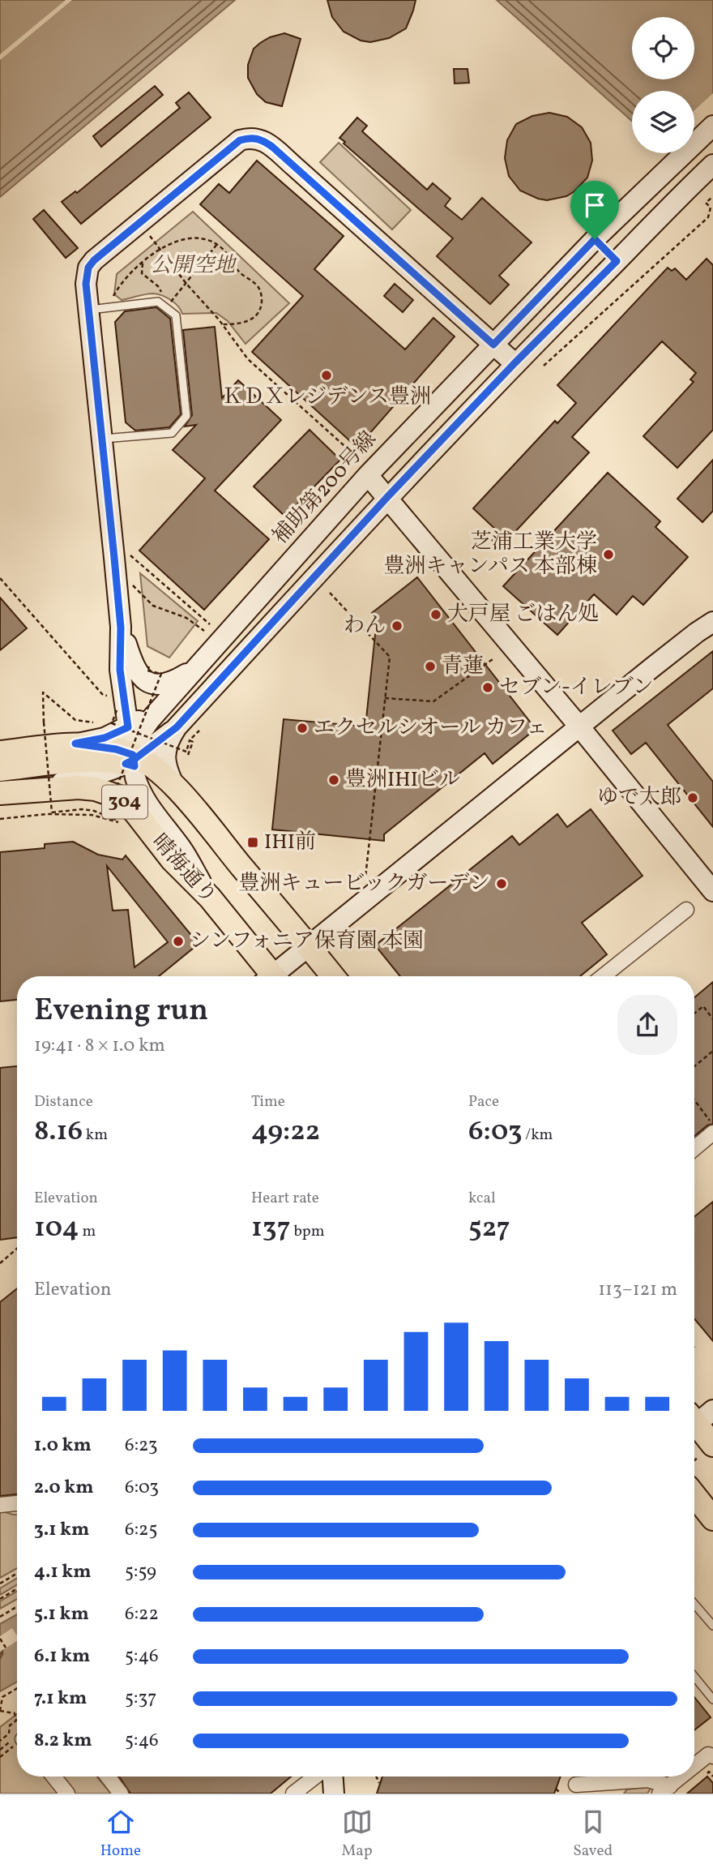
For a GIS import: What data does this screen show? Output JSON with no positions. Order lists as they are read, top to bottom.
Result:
{
  "streets": {
    "main road": ["304", "晴海通り"],
    "street": ["補助第200号線"]
  },
  "crossings": [
    ["補助第200号線", "304"],
    ["補助第200号線", "晴海通り"],
    ["304", "晴海通り"]
  ],
  "parks": ["公開空地"],
  "places": {
    "other": [
      "ＫＤＸレジデンス豊洲",
      "芝浦工業大学 豊洲キャンパス 本部棟",
      "大戸屋 ごはん処",
      "わん",
      "青蓮",
      "セブン-イレブン",
      "エクセルシオール カフェ",
      "豊洲IHIビル",
      "ゆで太郎",
      "豊洲キュービックガーデン",
      "シンフォニア保育園 本園"
    ],
    "transit": ["IHI前"]
  },
  "page": {
    "heading": ["Evening run", "19:41 · 8 × 1.0 km"],
    "stats": [
      ["Distance", "8.16 km"],
      ["Time", "49:22"],
      ["Pace", "6:03 /km"],
      ["Elevation", "104 m"],
      ["Heart rate", "137 bpm"],
      ["kcal", "527"]
    ],
    "chart": ["Elevation", "113–121 m"],
    "list": [
      {
        "name": "1.0 km",
        "note": "6:23"
      },
      {
        "name": "2.0 km",
        "note": "6:03"
      },
      {
        "name": "3.1 km",
        "note": "6:25"
      },
      {
        "name": "4.1 km",
        "note": "5:59"
      },
      {
        "name": "5.1 km",
        "note": "6:22"
      },
      {
        "name": "6.1 km",
        "note": "5:46"
      },
      {
        "name": "7.1 km",
        "note": "5:37"
      },
      {
        "name": "8.2 km",
        "note": "5:46"
      }
    ],
    "tabs": ["Home", "Map", "Saved"]
  }
}
